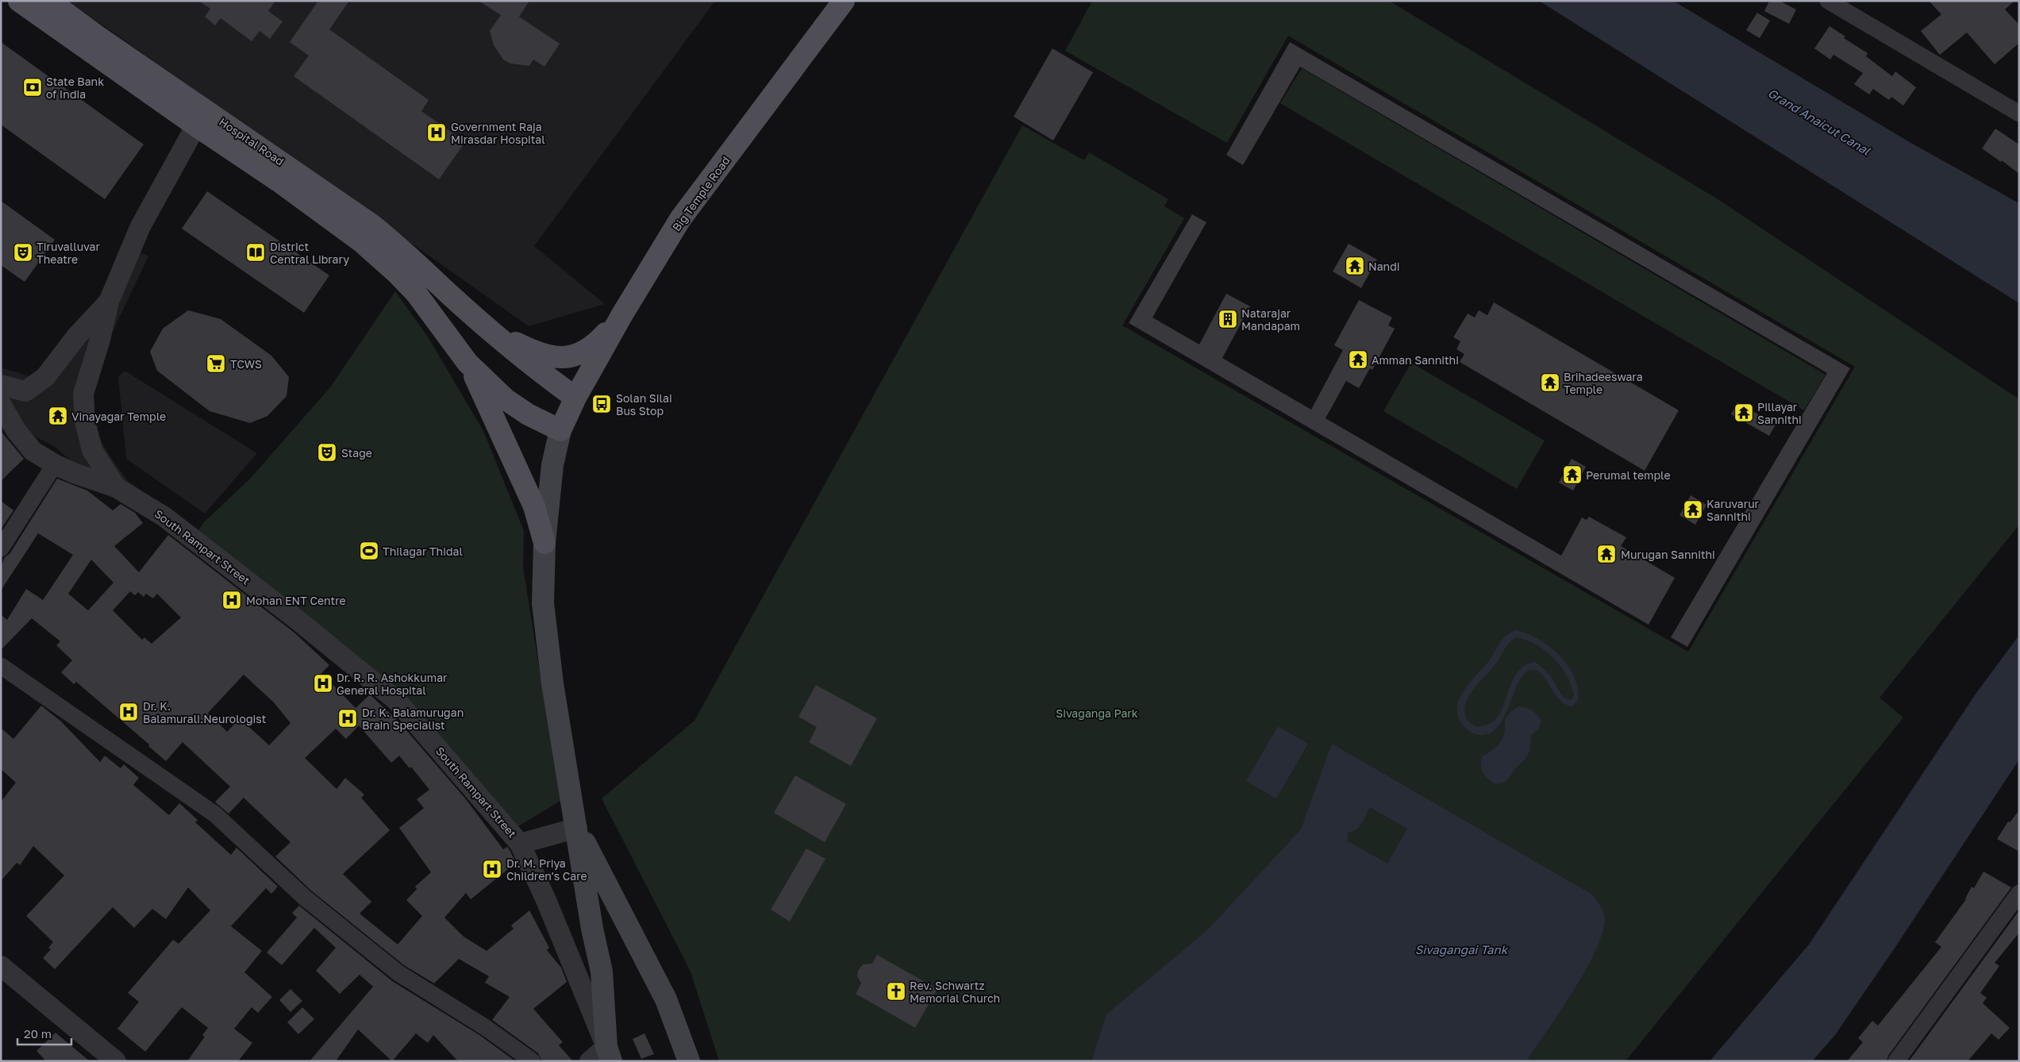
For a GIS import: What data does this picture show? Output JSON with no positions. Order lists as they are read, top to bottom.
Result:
{
  "streets": {
    "main road": ["Hospital Road", "Big Temple Road"],
    "street": ["South Rampart Street"]
  },
  "water": ["Grand Anaicut Canal", "Sivagangai Tank"],
  "parks": ["Sivaganga Park"],
  "places": {
    "bank": ["State Bank of India"],
    "hospital": [
      "Government Raja Mirasdar Hospital",
      "Mohan ENT Centre",
      "Dr. R. R. Ashokkumar General Hospital",
      "Dr. K. Balamurali.Neurologist",
      "Dr. K. Balamurugan Brain Specialist",
      "Dr. M. Priya Children's Care"
    ],
    "theatre": ["Tiruvalluvar Theatre", "Stage"],
    "library": ["District Central Library"],
    "temple": [
      "Nandi",
      "Amman Sannithi",
      "Brihadeeswara Temple",
      "Pillayar Sannithi",
      "Vinayagar Temple",
      "Perumal temple",
      "Karuvarur Sannithi",
      "Murugan Sannithi"
    ],
    "building": ["Natarajar Mandapam"],
    "supermarket": ["TCWS"],
    "bus stop": ["Solan Silai Bus Stop"],
    "sports": ["Thilagar Thidal"],
    "church": ["Rev. Schwartz Memorial Church"]
  },
  "scale_bar": "20 m"
}
